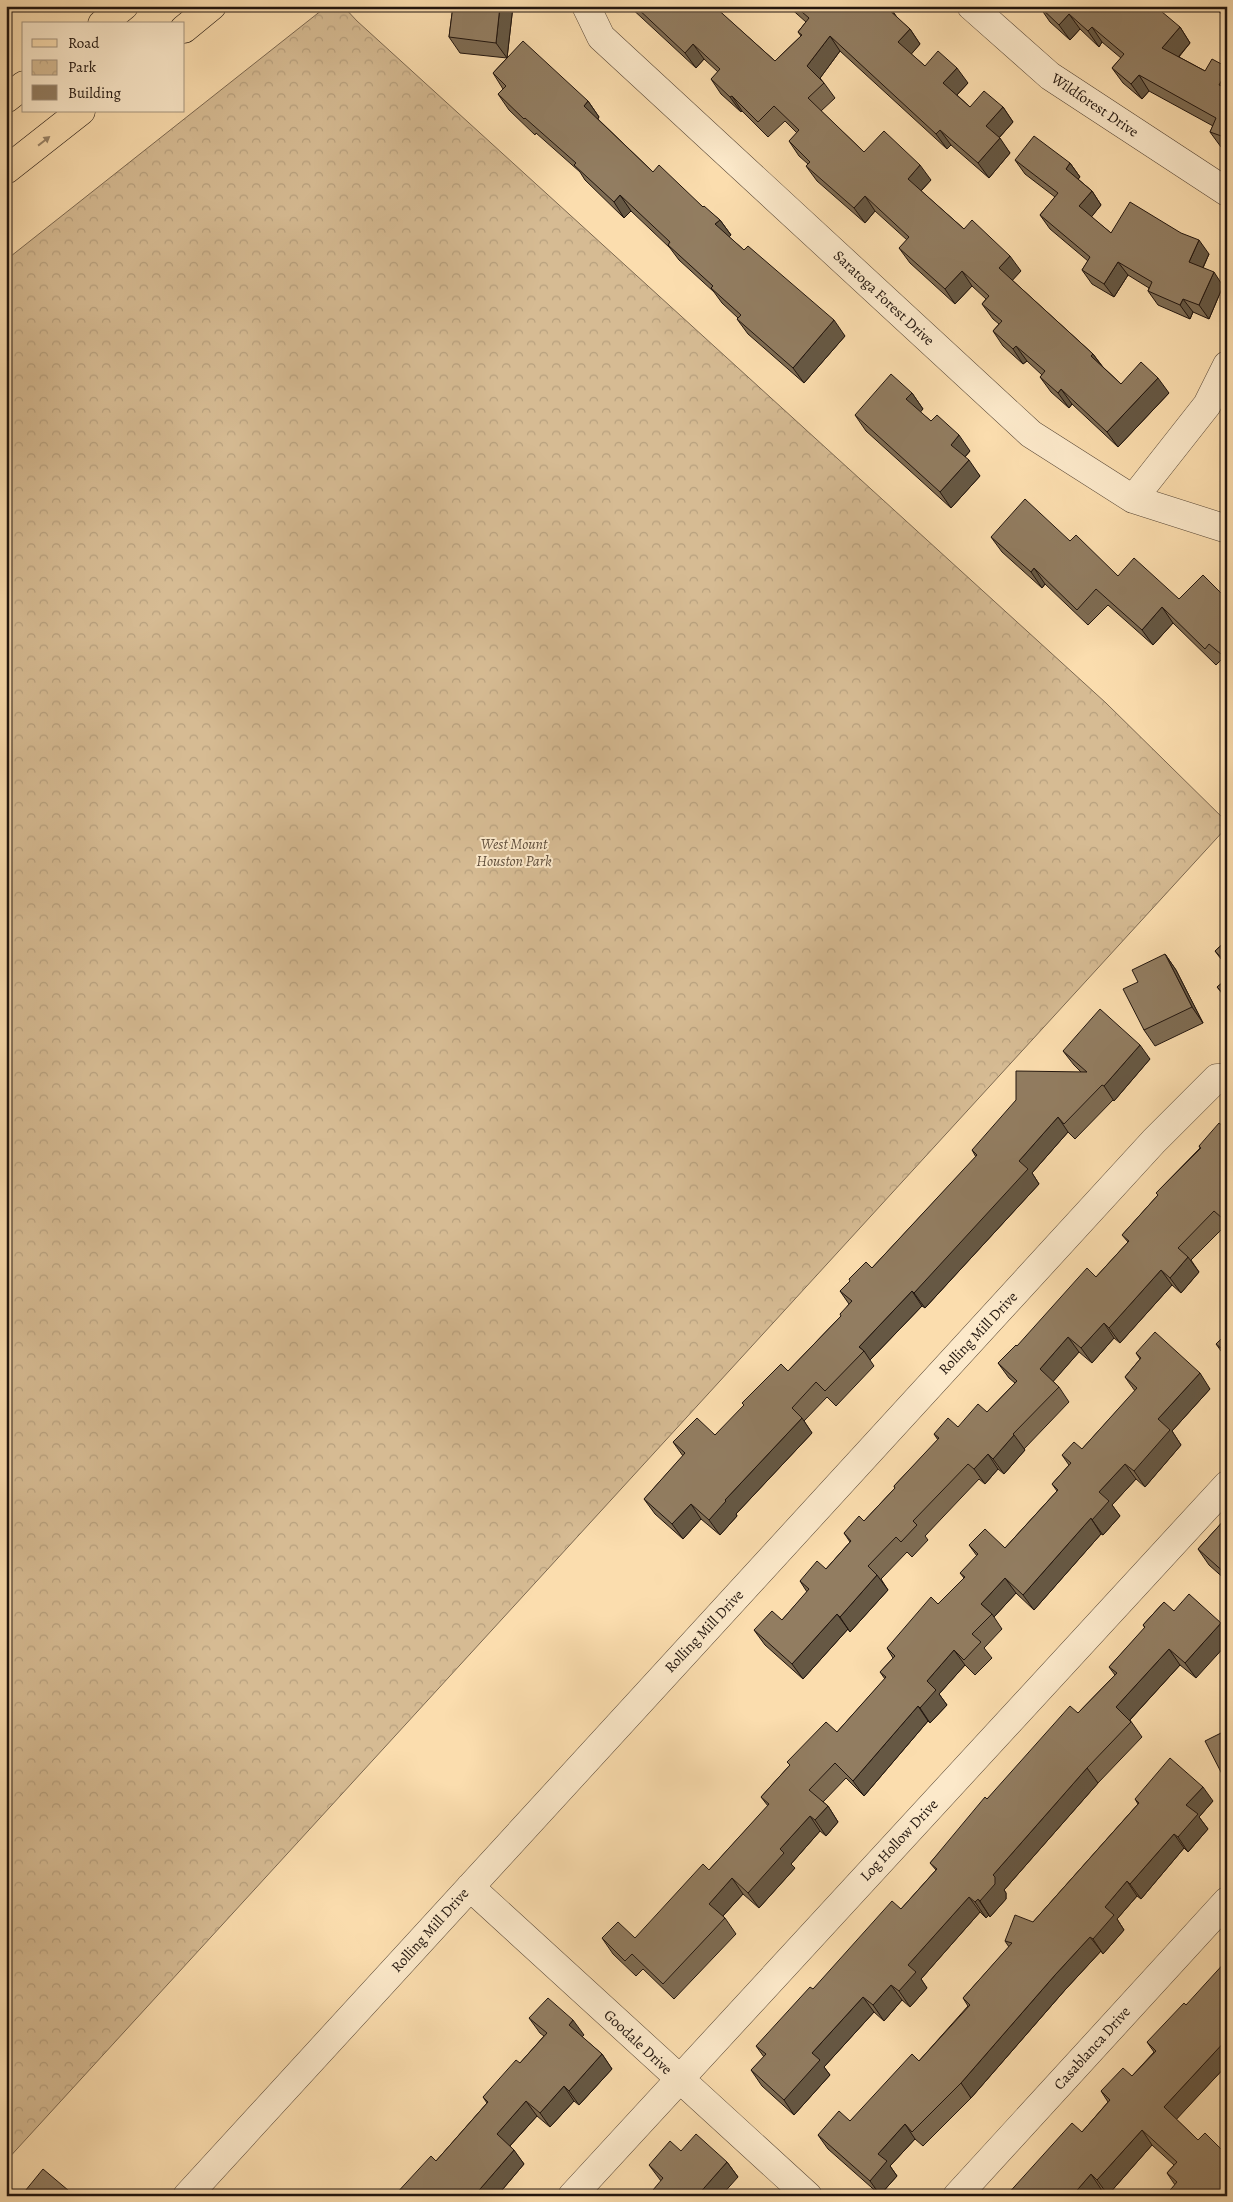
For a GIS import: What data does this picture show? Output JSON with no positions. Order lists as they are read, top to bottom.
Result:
{
  "streets": {
    "street": [
      "Wildforest Drive",
      "Saratoga Forest Drive",
      "Rolling Mill Drive",
      "Log Hollow Drive",
      "Goodale Drive",
      "Casablanca Drive"
    ]
  },
  "crossings": [
    ["Rolling Mill Drive", "Goodale Drive"],
    ["Log Hollow Drive", "Goodale Drive"]
  ],
  "parks": ["West Mount Houston Park"],
  "legend": ["Road", "Park", "Building"]
}
